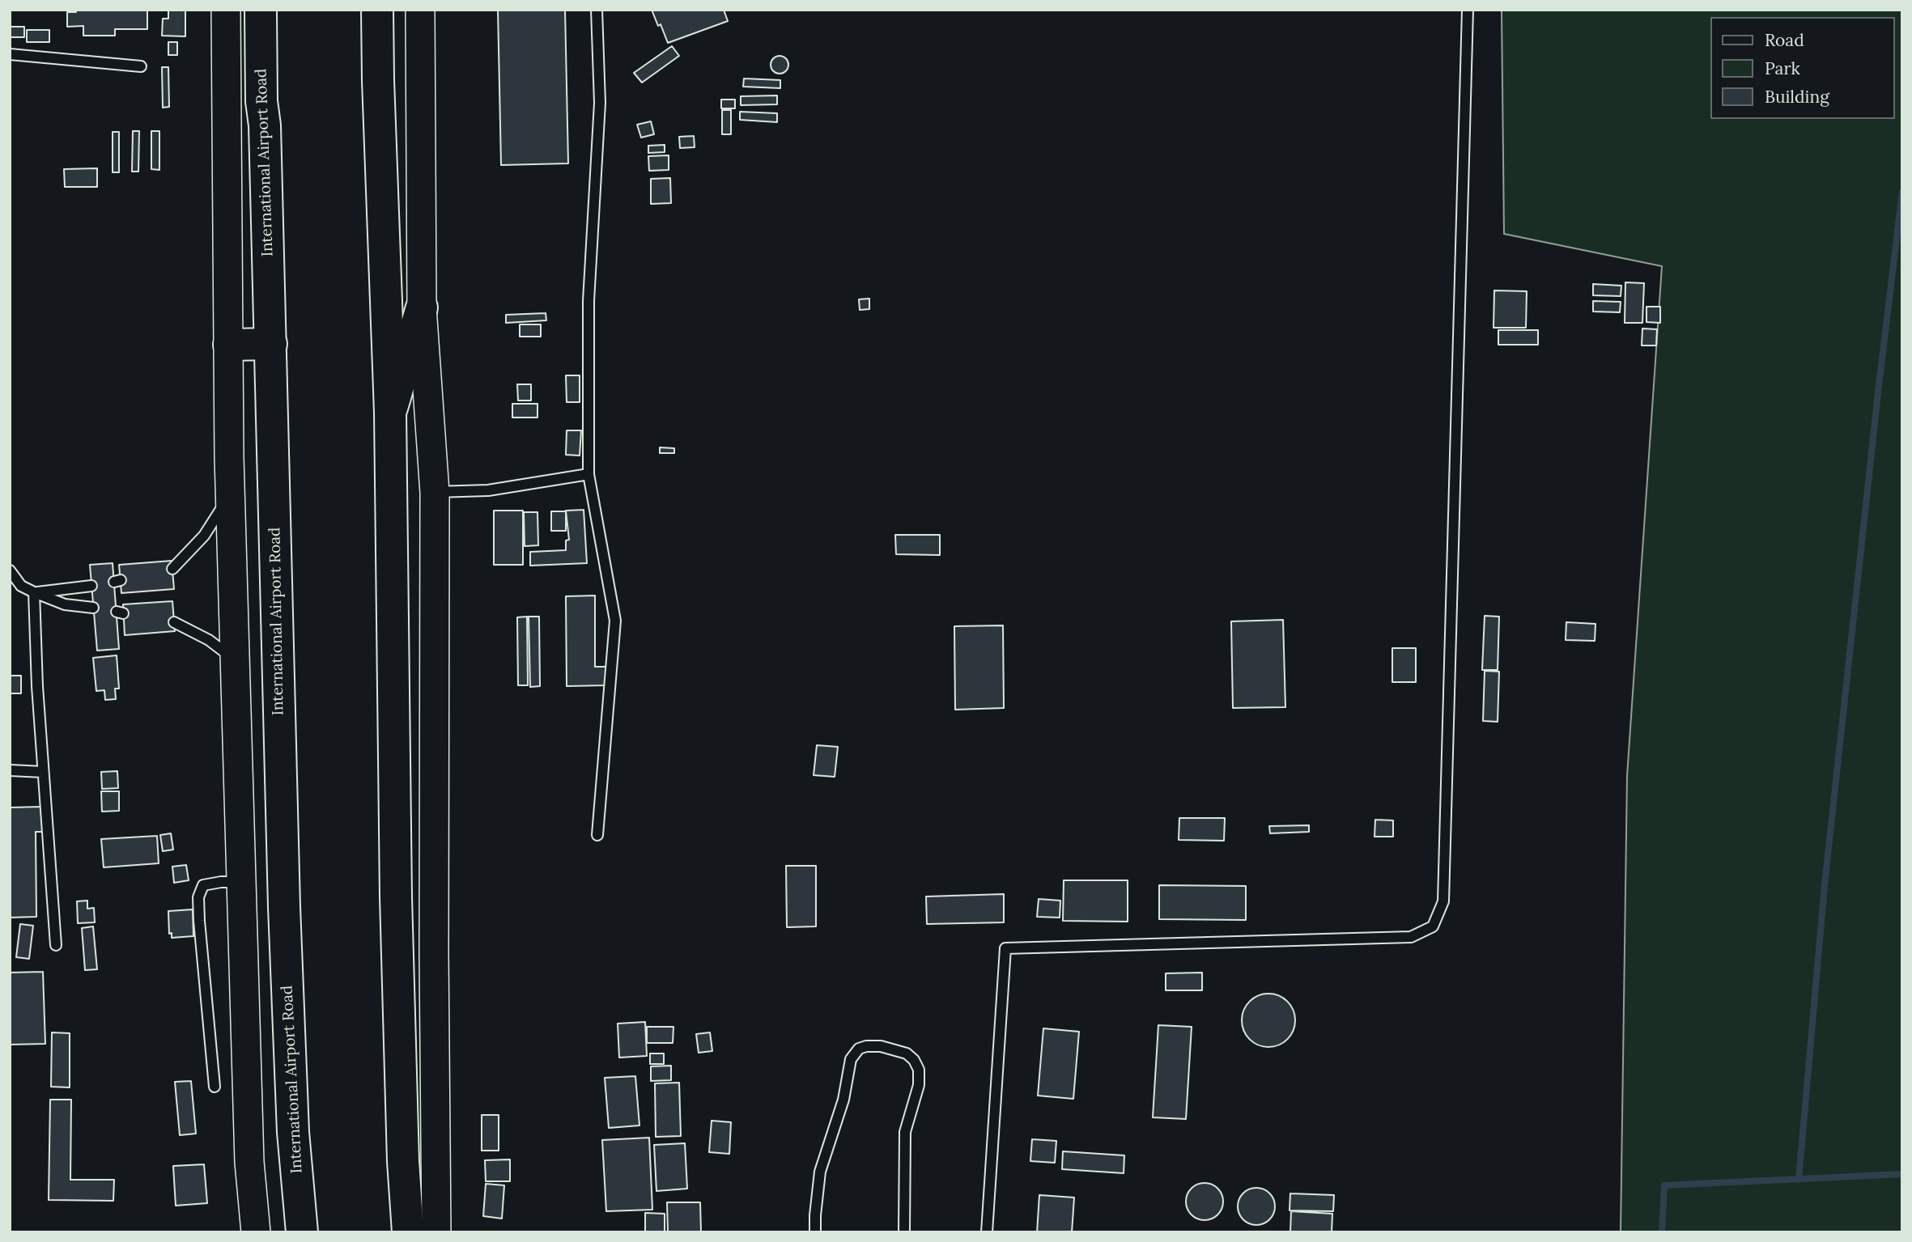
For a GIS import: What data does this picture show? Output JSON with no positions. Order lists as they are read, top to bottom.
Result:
{
  "streets": {
    "main road": ["International Airport Road"]
  },
  "legend": ["Road", "Park", "Building"]
}
